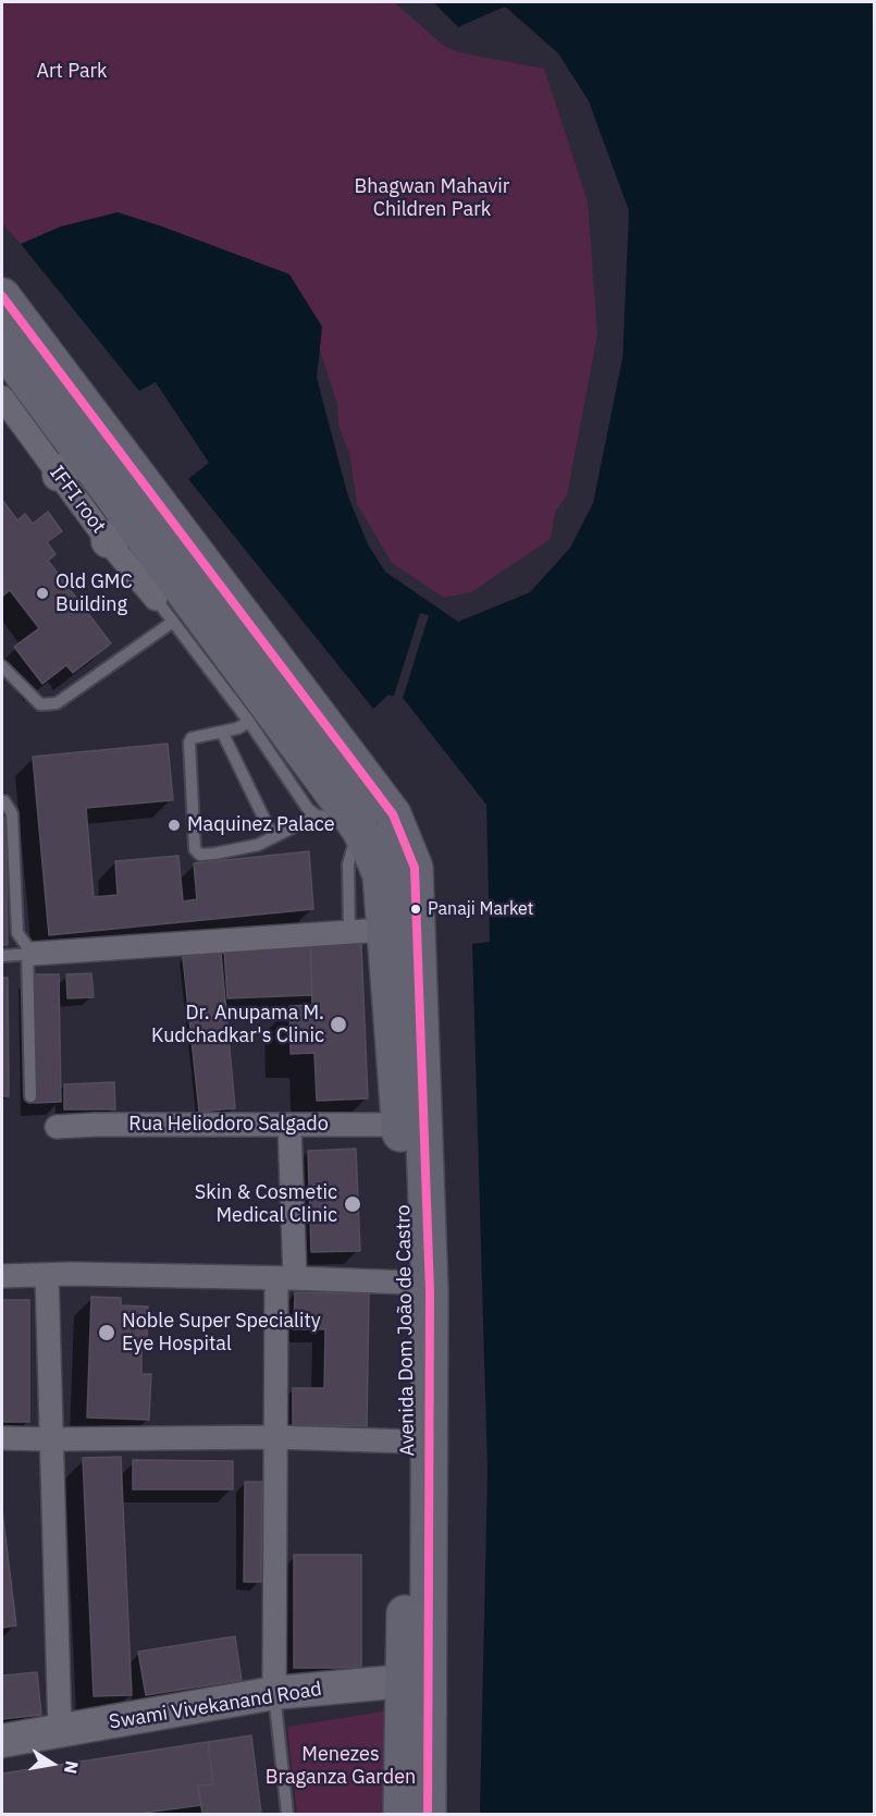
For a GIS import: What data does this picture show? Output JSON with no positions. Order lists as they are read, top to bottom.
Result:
{
  "streets": {
    "main road": ["Avenida Dom João de Castro"],
    "street": ["IFFI root", "Rua Heliodoro Salgado", "Swami Vivekanand Road"]
  },
  "crossings": [
    ["IFFI root", "Avenida Dom João de Castro"],
    ["Rua Heliodoro Salgado", "Avenida Dom João de Castro"],
    ["Avenida Dom João de Castro", "Swami Vivekanand Road"]
  ],
  "parks": ["Art Park", "Bhagwan Mahavir Children Park", "Menezes Braganza Garden"],
  "places": [
    "Old GMC Building",
    "Maquinez Palace",
    "Panaji Market",
    "Dr. Anupama M. Kudchadkar's Clinic",
    "Skin & Cosmetic Medical Clinic",
    "Noble Super Speciality Eye Hospital"
  ],
  "north": "right"
}
